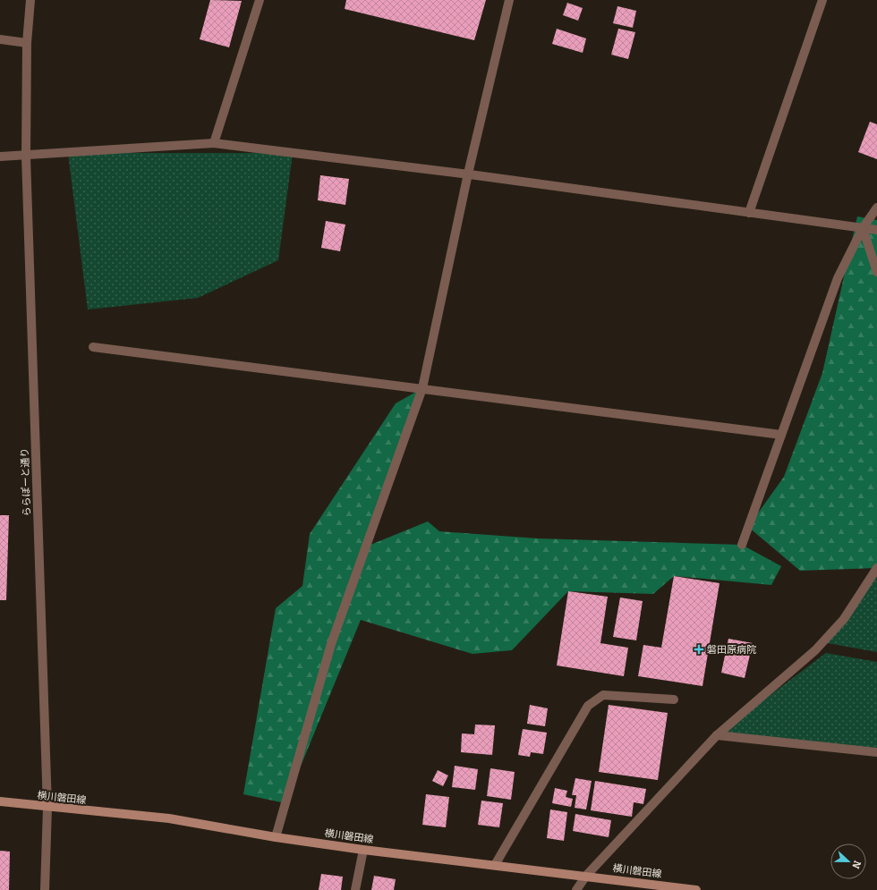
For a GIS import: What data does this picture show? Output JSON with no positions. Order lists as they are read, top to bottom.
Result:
{
  "streets": {
    "main road": ["横川磐田線"],
    "street": ["ららぽーと通り"]
  },
  "crossings": [
    ["ららぽーと通り", "横川磐田線"]
  ],
  "places": {
    "health": ["磐田原病院"]
  },
  "north": "right"
}
